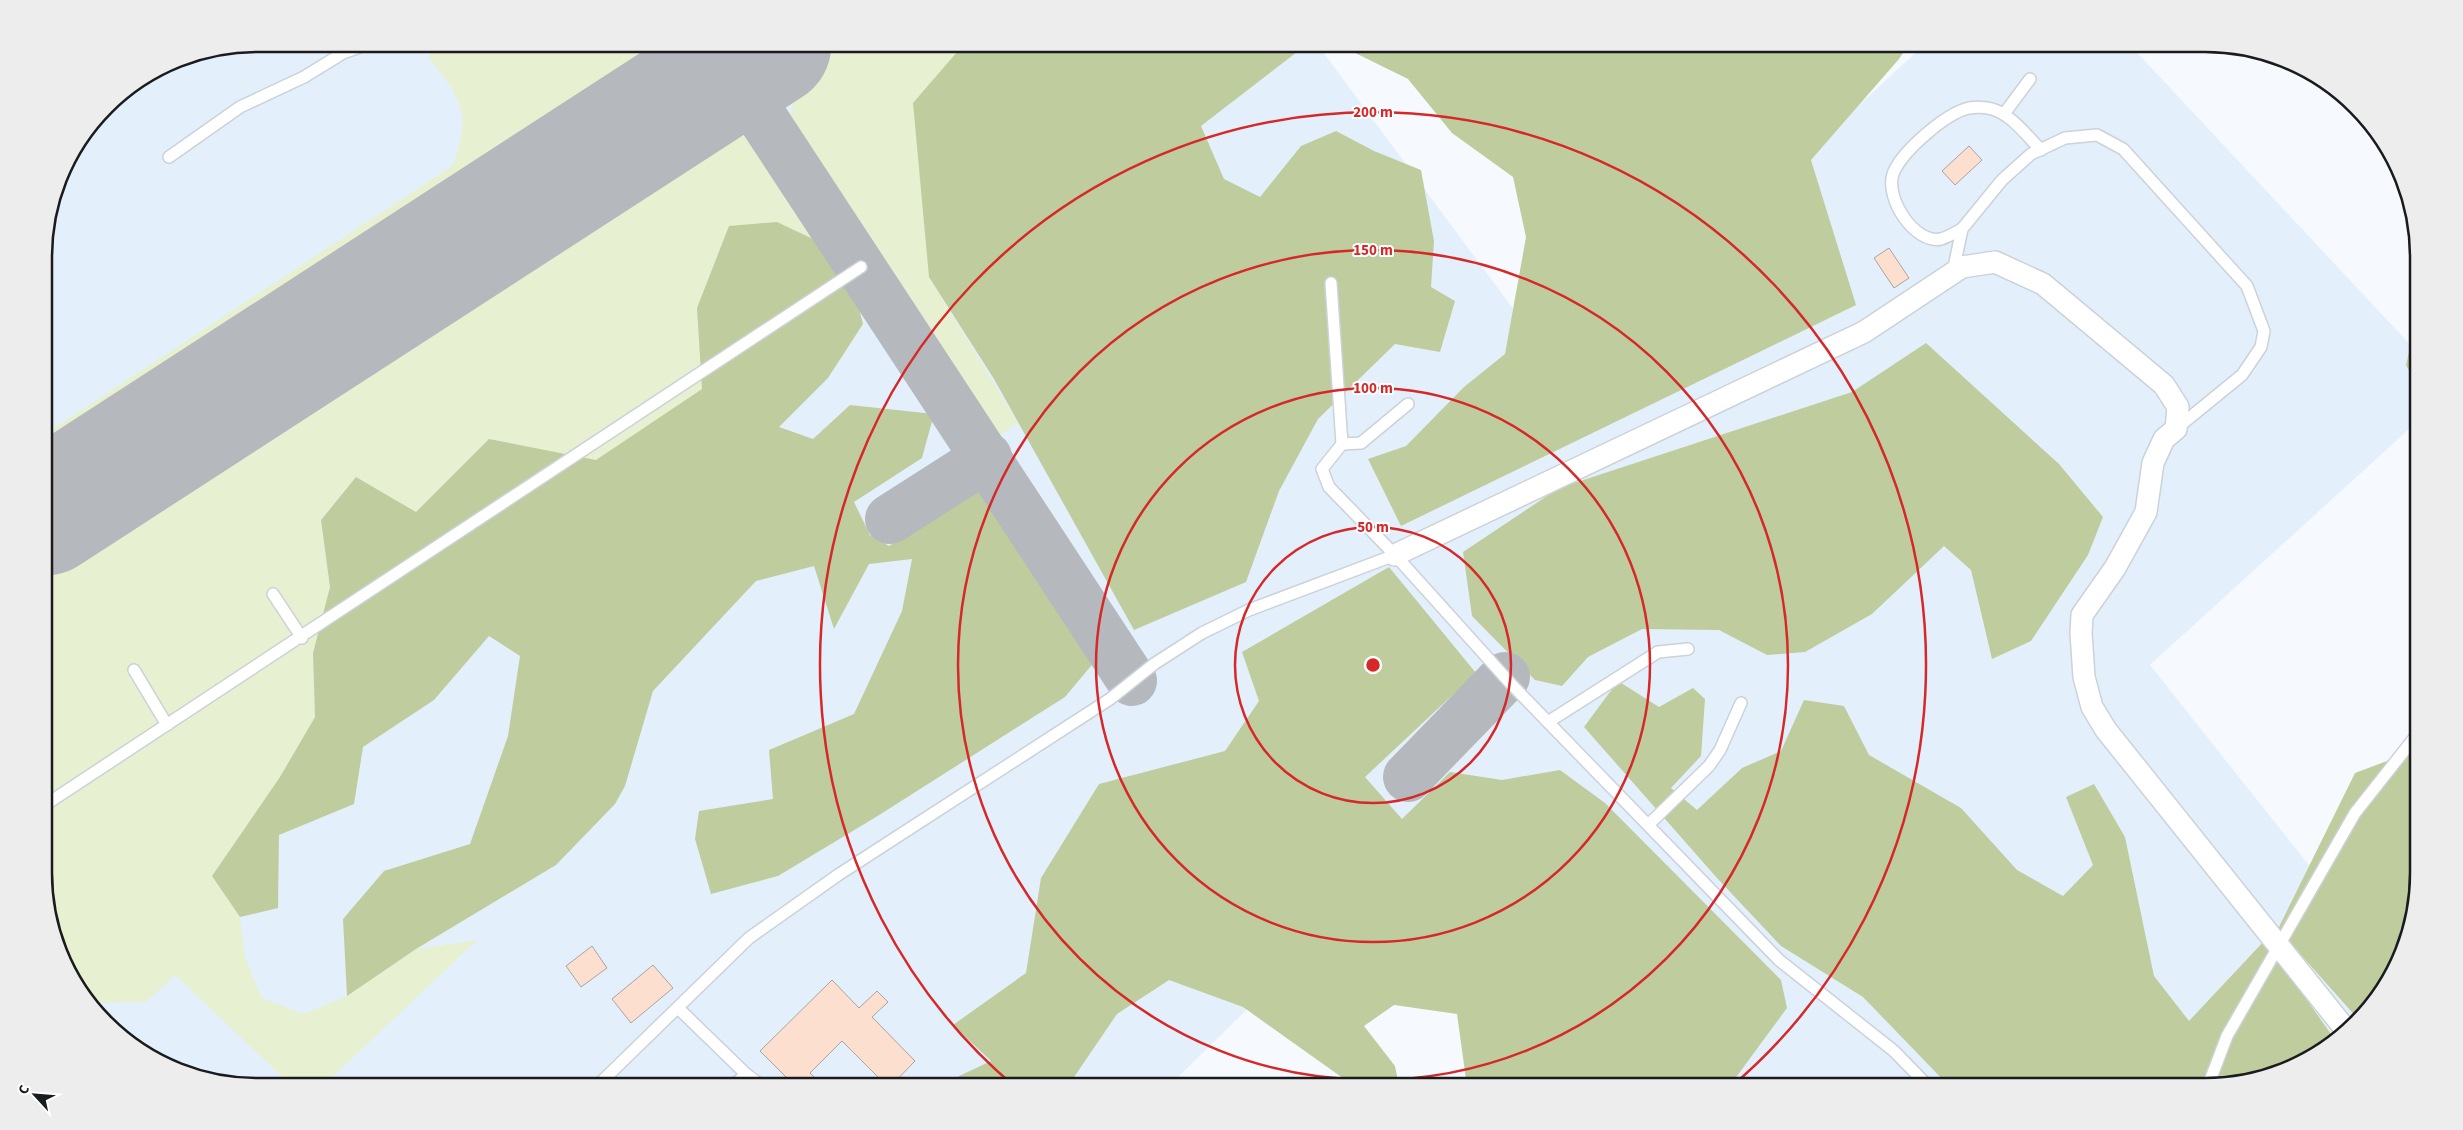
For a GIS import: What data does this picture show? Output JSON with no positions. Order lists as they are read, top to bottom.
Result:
{
  "north": "top left",
  "rings": [
    "200 m",
    "150 m",
    "100 m",
    "50 m"
  ]
}
